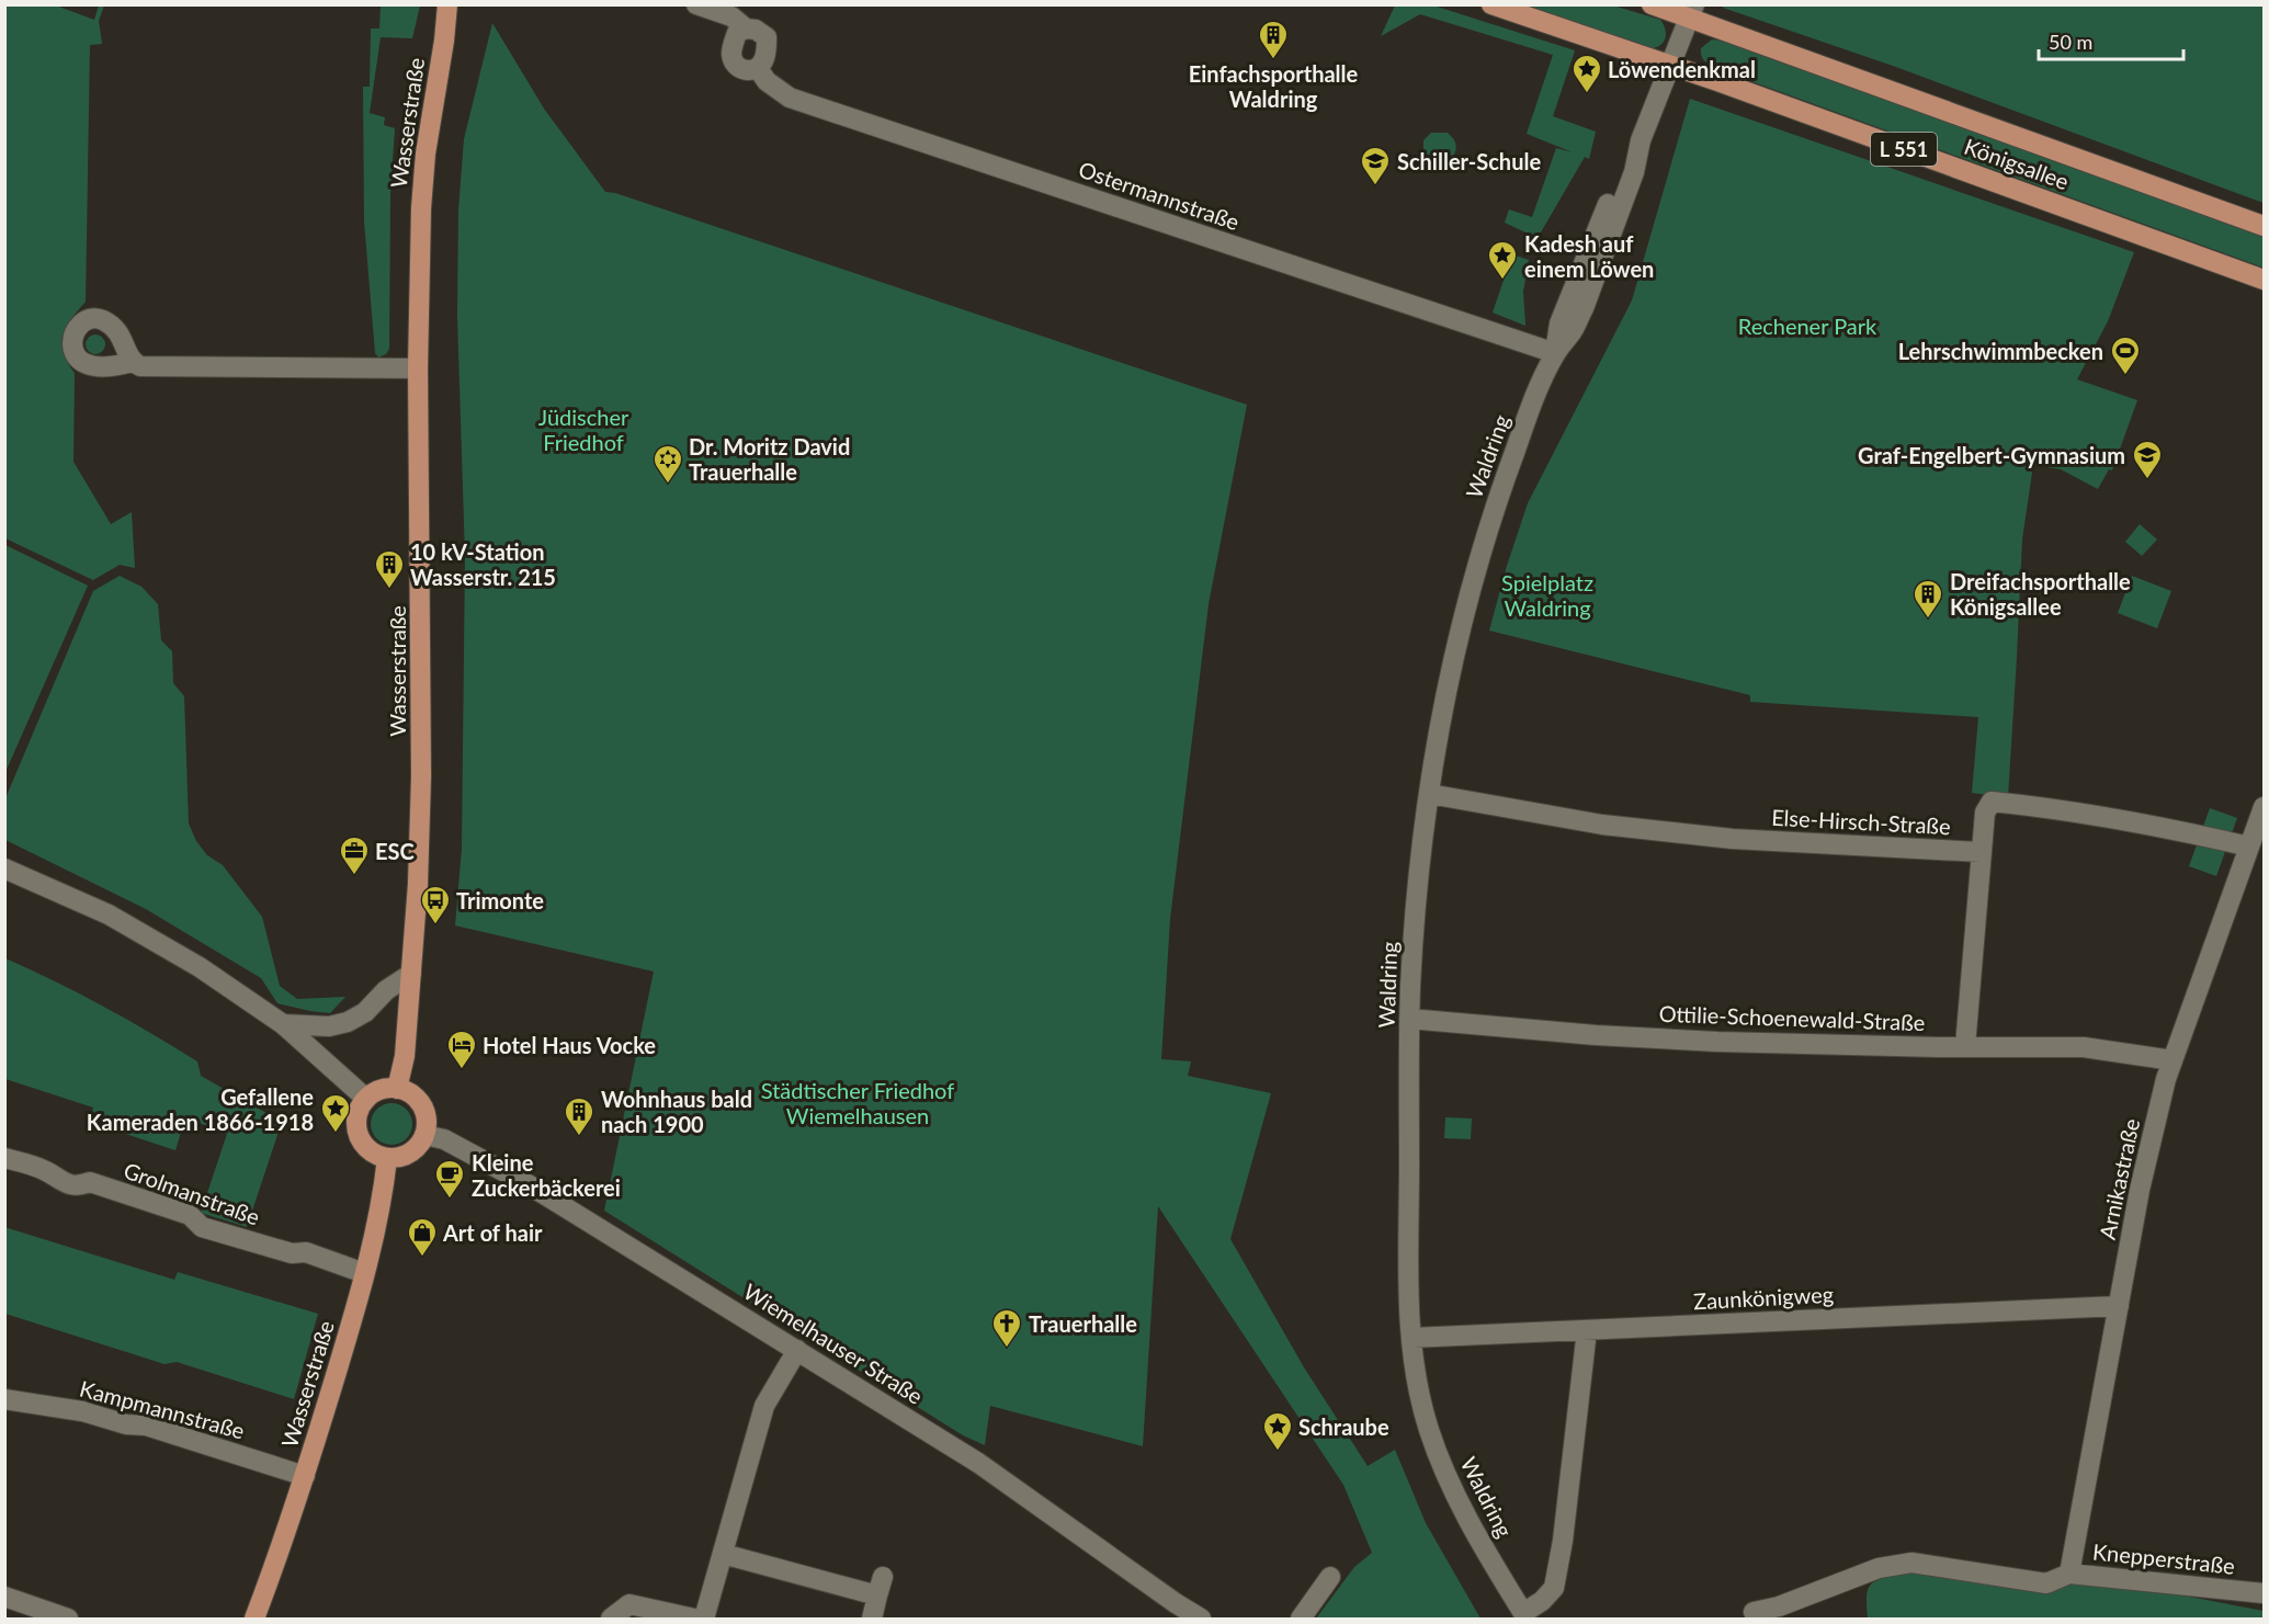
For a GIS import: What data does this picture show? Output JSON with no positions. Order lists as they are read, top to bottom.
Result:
{
  "streets": {
    "main road": ["Wasserstraße", "L 551", "Königsallee"],
    "street": [
      "Ostermannstraße",
      "Waldring",
      "Else-Hirsch-Straße",
      "Ottilie-Schoenewald-Straße",
      "Arnikastraße",
      "Grolmanstraße",
      "Zaunkönigweg",
      "Wiemelhauser Straße",
      "Kampmannstraße",
      "Knepperstraße"
    ]
  },
  "crossings": [
    ["Wasserstraße", "Grolmanstraße"],
    ["Wasserstraße", "Wiemelhauser Straße"],
    ["Wasserstraße", "Kampmannstraße"],
    ["Königsallee", "Waldring"],
    ["Ostermannstraße", "Waldring"],
    ["Waldring", "Else-Hirsch-Straße"],
    ["Waldring", "Ottilie-Schoenewald-Straße"],
    ["Waldring", "Zaunkönigweg"],
    ["Else-Hirsch-Straße", "Arnikastraße"],
    ["Ottilie-Schoenewald-Straße", "Arnikastraße"],
    ["Arnikastraße", "Zaunkönigweg"],
    ["Arnikastraße", "Knepperstraße"]
  ],
  "parks": [
    "Rechener Park",
    "Jüdischer Friedhof",
    "Spielplatz Waldring",
    "Städtischer Friedhof Wiemelhausen"
  ],
  "places": {
    "building": [
      "Einfachsporthalle Waldring",
      "10 kV-Station Wasserstr. 215",
      "Dreifachsporthalle Königsallee",
      "Wohnhaus bald nach 1900"
    ],
    "place": [
      "Löwendenkmal",
      "Kadesh auf einem Löwen",
      "Gefallene Kameraden 1866-1918",
      "Schraube"
    ],
    "school or university": ["Schiller-Schule", "Graf-Engelbert-Gymnasium"],
    "sports": ["Lehrschwimmbecken"],
    "synagogue": ["Dr. Moritz David Trauerhalle"],
    "office": ["ESC"],
    "bus stop": ["Trimonte"],
    "hotel": ["Hotel Haus Vocke"],
    "cafe": ["Kleine Zuckerbäckerei"],
    "shop": ["Art of hair"],
    "church": ["Trauerhalle"]
  },
  "scale_bar": "50 m"
}
